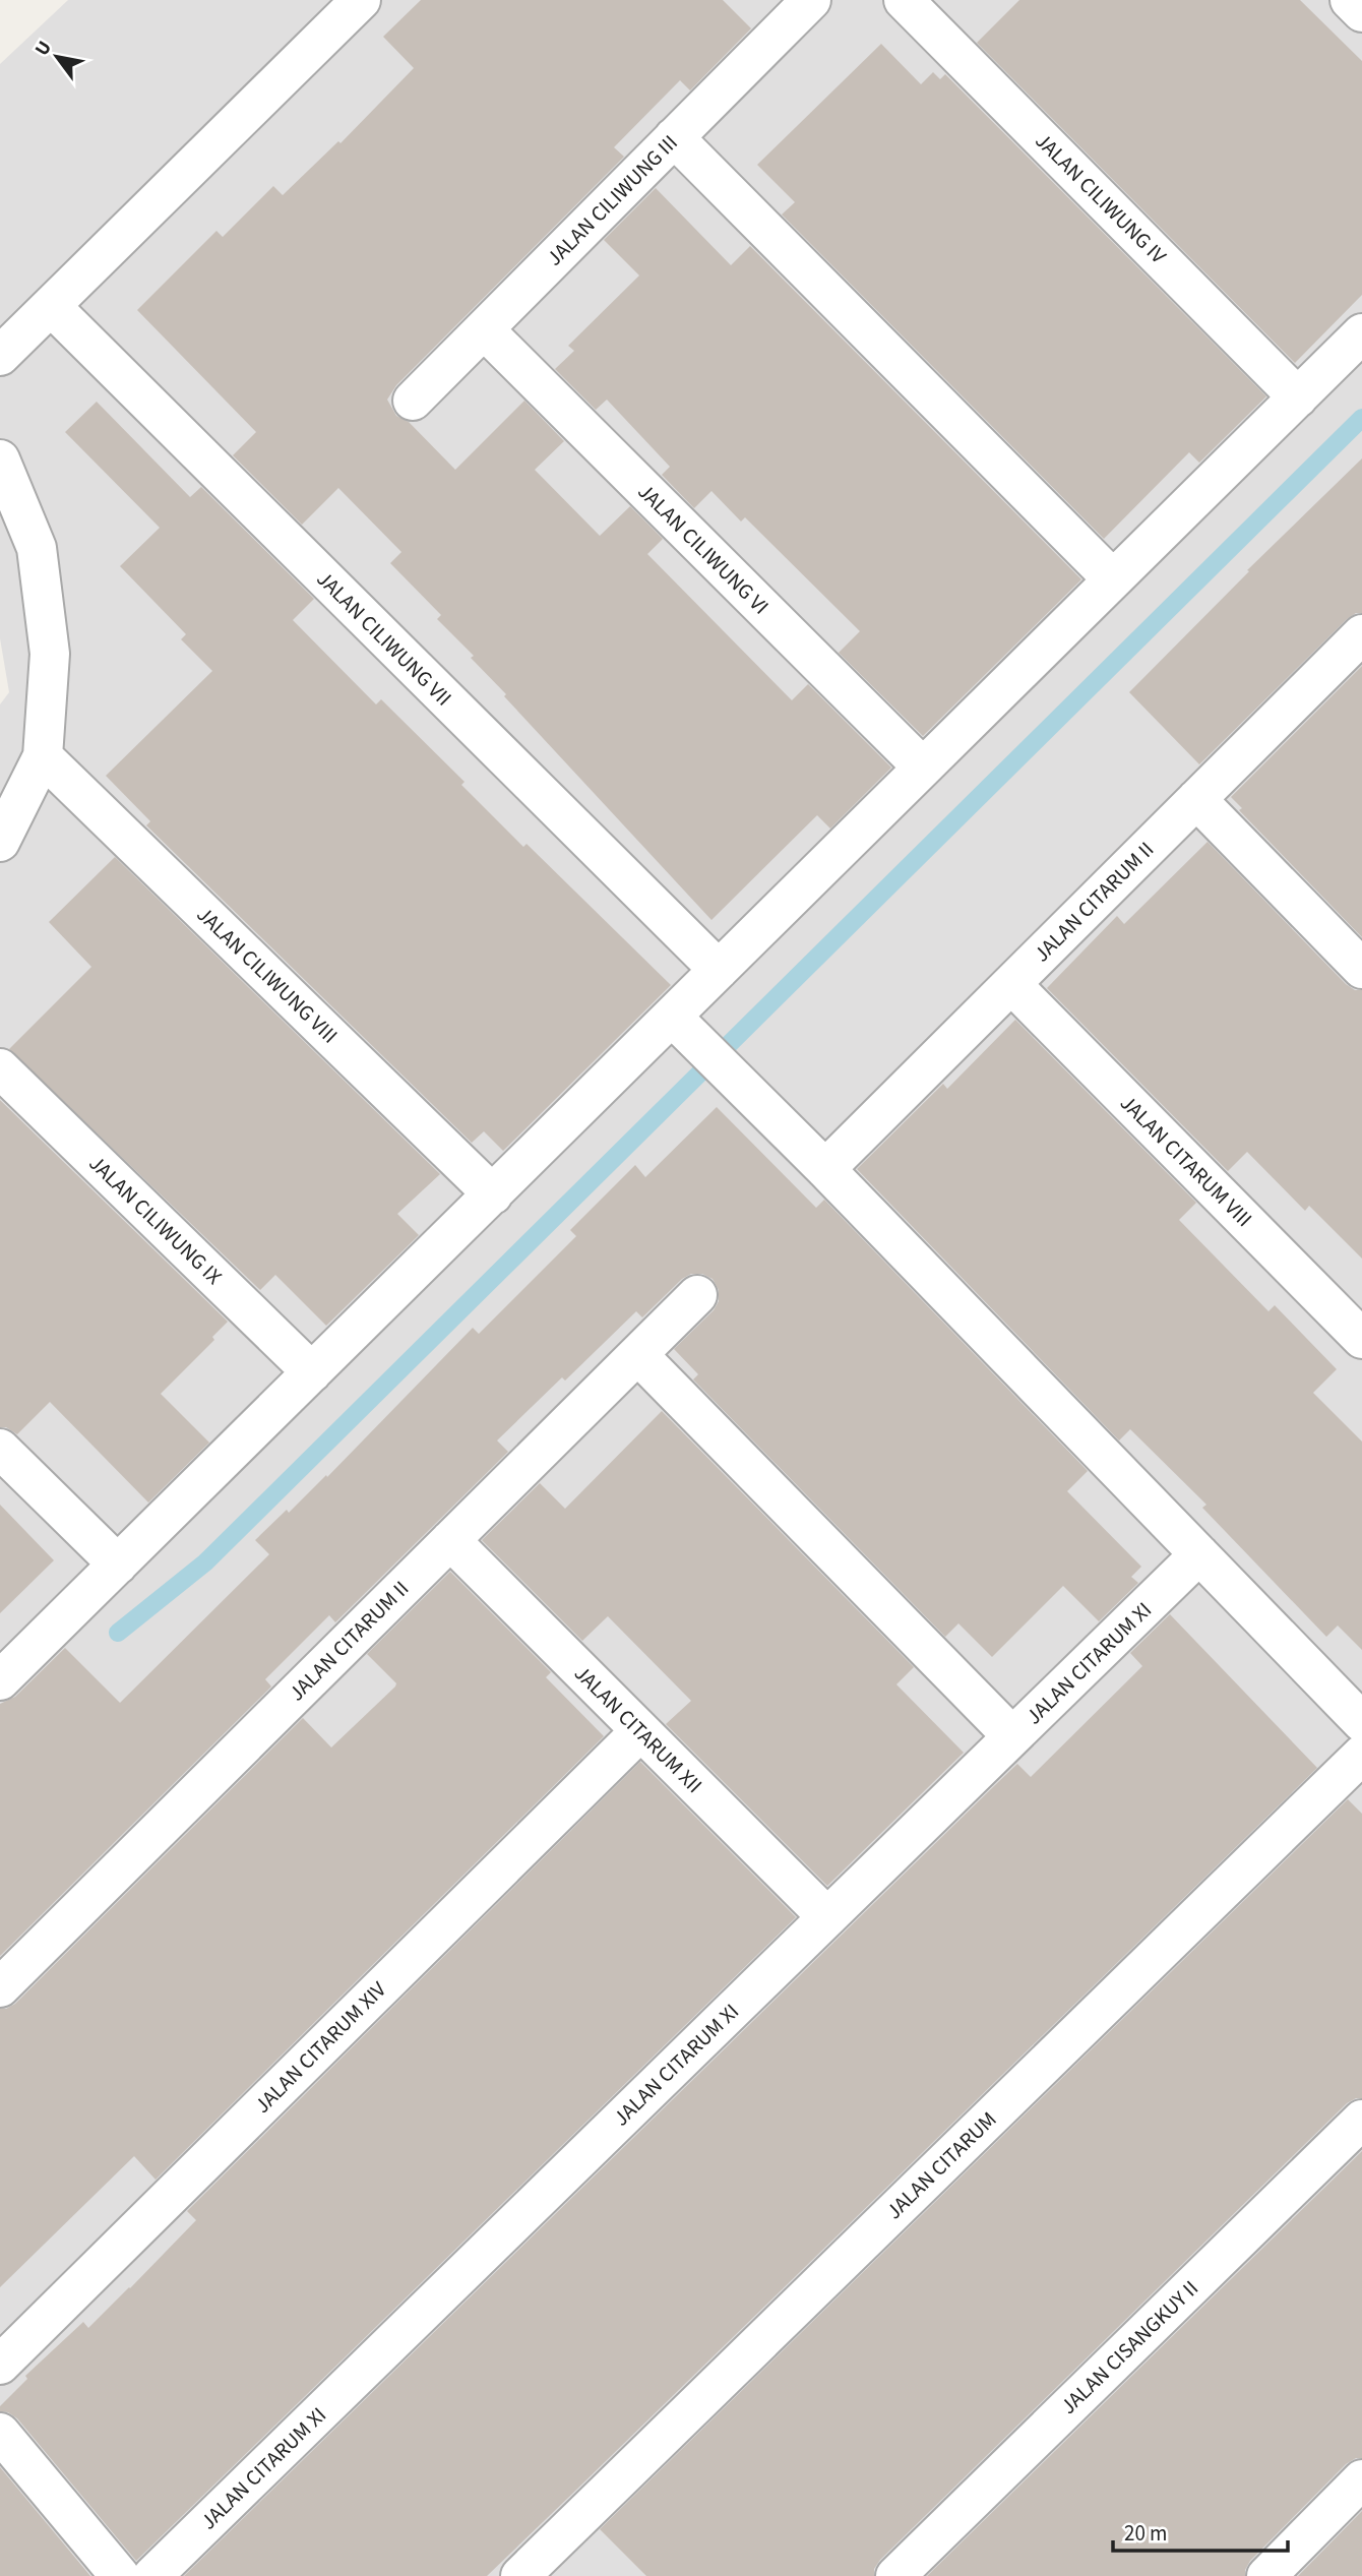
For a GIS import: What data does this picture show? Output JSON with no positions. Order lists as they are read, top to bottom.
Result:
{
  "streets": {
    "street": [
      "JALAN CILIWUNG IV",
      "JALAN CILIWUNG III",
      "JALAN CILIWUNG VI",
      "JALAN CILIWUNG VII",
      "JALAN CITARUM II",
      "JALAN CILIWUNG VIII",
      "JALAN CITARUM VIII",
      "JALAN CILIWUNG IX",
      "JALAN CITARUM XI",
      "JALAN CITARUM XII",
      "JALAN CITARUM XIV",
      "JALAN CITARUM",
      "JALAN CISANGKUY II"
    ]
  },
  "crossings": [
    ["JALAN CILIWUNG III", "JALAN CILIWUNG VI"],
    ["JALAN CITARUM II", "JALAN CITARUM VIII"],
    ["JALAN CITARUM II", "JALAN CITARUM XII"],
    ["JALAN CITARUM XI", "JALAN CITARUM XII"],
    ["JALAN CITARUM XII", "JALAN CITARUM XIV"]
  ],
  "scale_bar": "20 m",
  "north": "top left"
}
